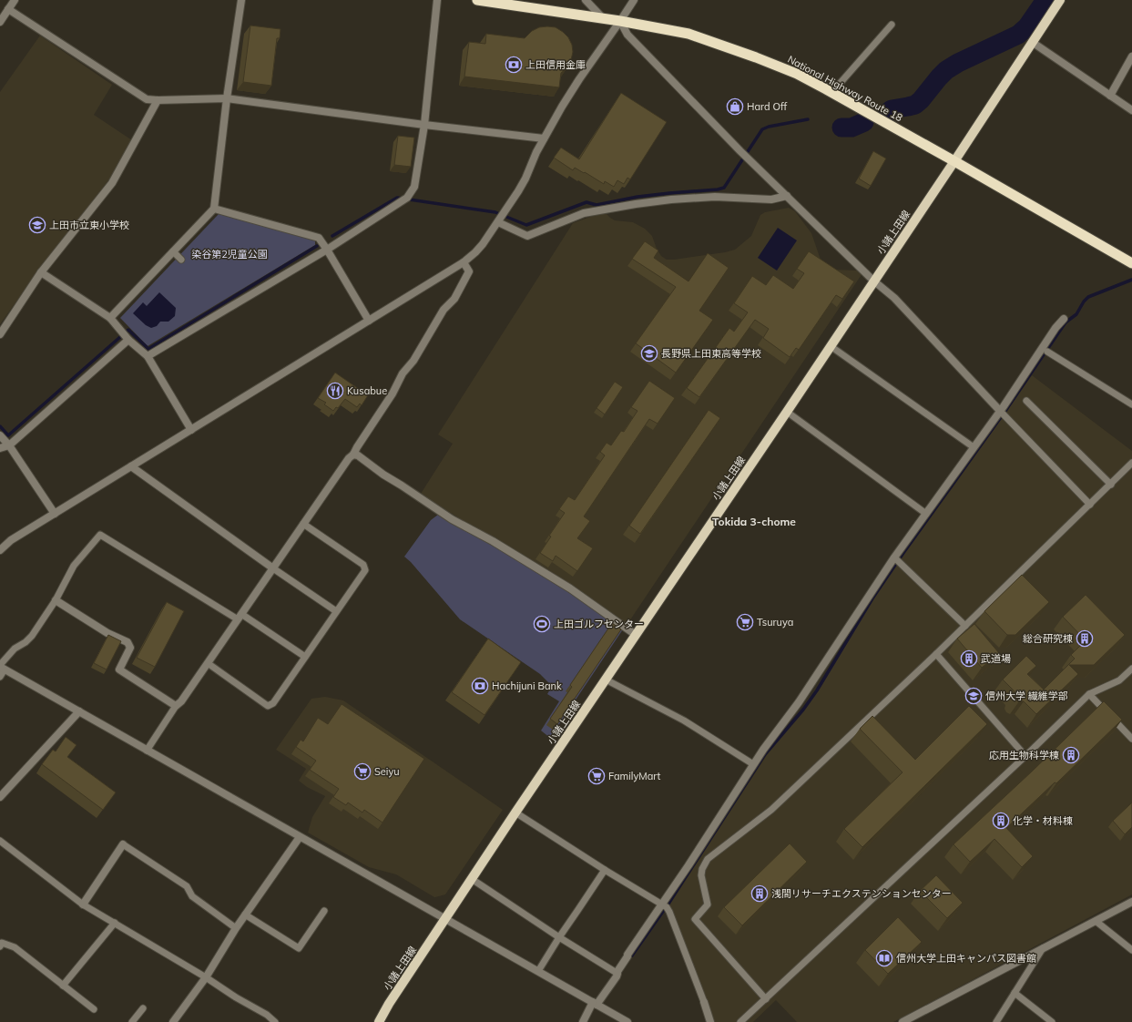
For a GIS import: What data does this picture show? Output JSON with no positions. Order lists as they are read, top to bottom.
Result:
{
  "streets": {
    "highway": ["National Highway Route 18"],
    "main road": ["小諸上田線"]
  },
  "crossings": [
    ["National Highway Route 18", "小諸上田線"]
  ],
  "districts": ["Tokida 3-chome"],
  "parks": ["染谷第2児童公園"],
  "places": {
    "bank": ["上田信用金庫", "Hachijuni Bank"],
    "shop": ["Hard Off"],
    "school or university": ["上田市立東小学校", "長野県上田東高等学校", "信州大学 繊維学部"],
    "restaurant": ["Kusabue"],
    "supermarket": ["Tsuruya", "Seiyu", "FamilyMart"],
    "sports": ["上田ゴルフセンター"],
    "building": [
      "総合研究棟",
      "武道場",
      "応用生物科学棟",
      "化学・材料棟",
      "浅間リサーチエクステンションセンター"
    ],
    "library": ["信州大学上田キャンパス図書館"]
  }
}
